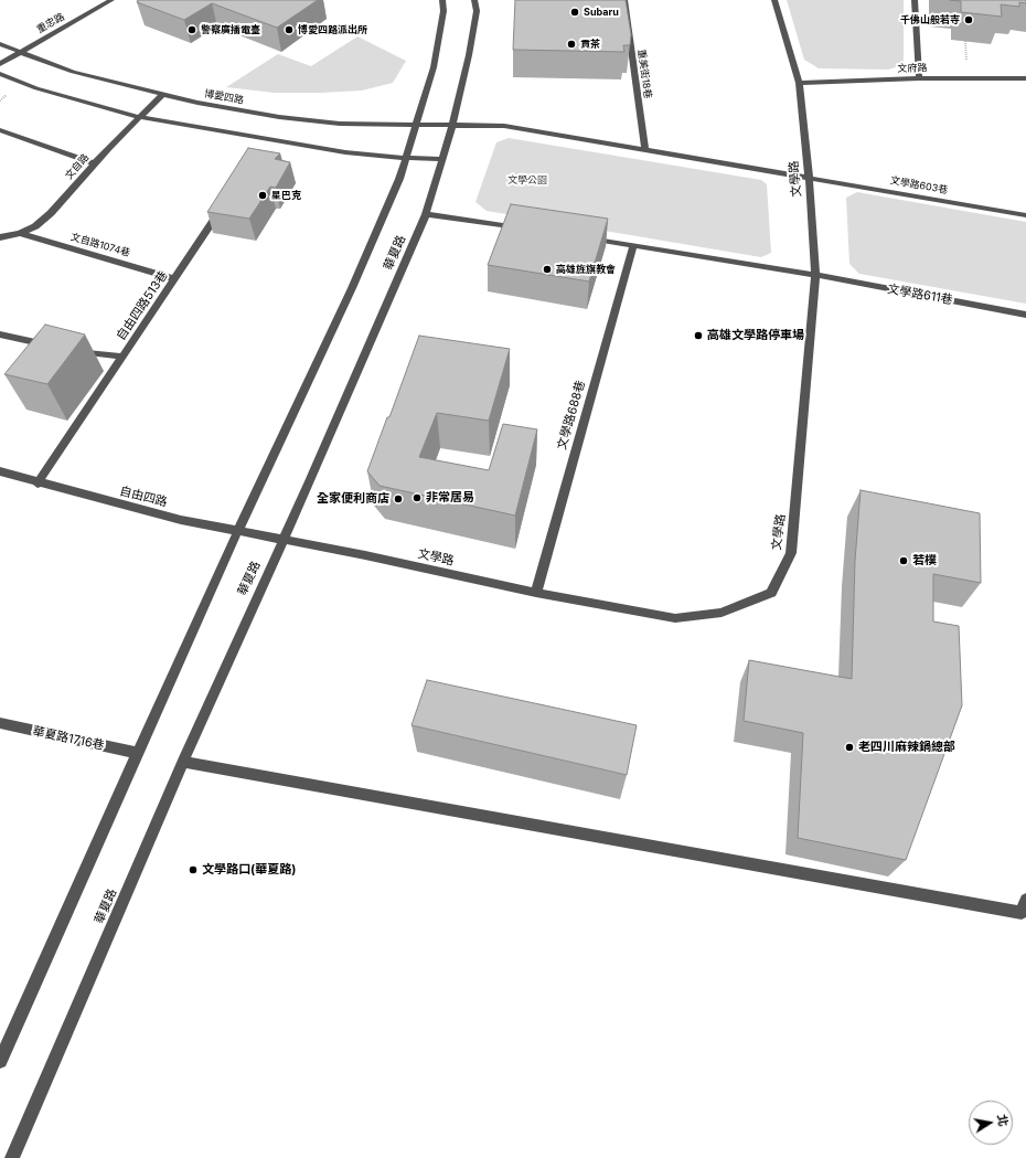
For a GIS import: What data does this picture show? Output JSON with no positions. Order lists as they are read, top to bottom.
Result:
{
  "streets": {
    "street": [
      "重忠路",
      "文府路",
      "重美街18巷",
      "博愛四路",
      "文自路",
      "文學路",
      "文學路603巷",
      "文自路1074巷",
      "華夏路",
      "文學路611巷",
      "自由四路513巷",
      "文學路688巷",
      "自由四路",
      "華夏路1716巷"
    ]
  },
  "crossings": [
    ["重忠路", "博愛四路"],
    ["文府路", "文學路"],
    ["重美街18巷", "博愛四路"],
    ["重美街18巷", "文學路603巷"],
    ["博愛四路", "文自路"],
    ["博愛四路", "文學路603巷"],
    ["博愛四路", "華夏路"],
    ["文自路", "文自路1074巷"],
    ["文學路", "文學路603巷"],
    ["文學路", "華夏路"],
    ["文學路", "文學路611巷"],
    ["文學路", "文學路688巷"],
    ["文學路", "自由四路"],
    ["文自路1074巷", "自由四路513巷"],
    ["華夏路", "自由四路"],
    ["華夏路", "華夏路1716巷"],
    ["文學路611巷", "文學路688巷"],
    ["自由四路513巷", "自由四路"]
  ],
  "parks": ["文學公園"],
  "places": [
    "Subaru",
    "千佛山般若寺",
    "警察廣播電臺",
    "博愛四路派出所",
    "貢茶",
    "星巴克",
    "高雄旌旗教會",
    "高雄文學路停車場",
    "非常居易",
    "全家便利商店",
    "若樸",
    "老四川麻辣鍋總部",
    "文學路口(華夏路)"
  ],
  "north": "right"
}
